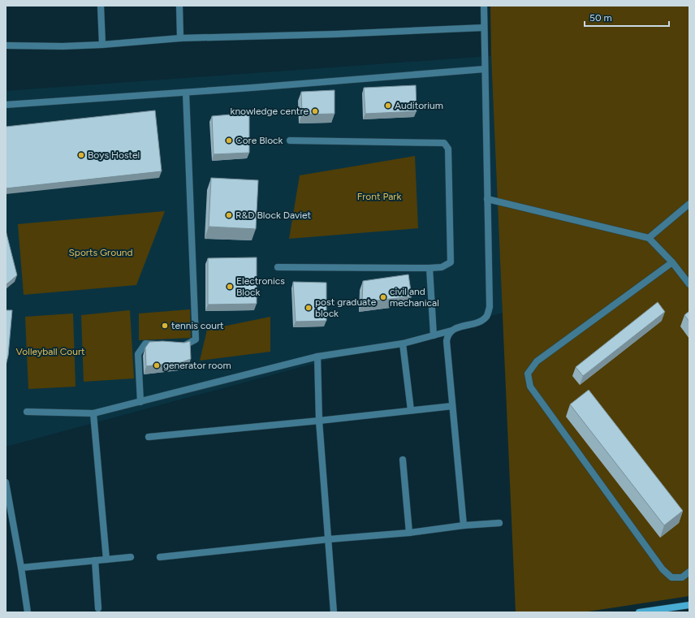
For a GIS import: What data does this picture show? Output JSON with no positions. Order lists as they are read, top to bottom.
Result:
{
  "parks": ["Front Park", "Sports Ground", "Volleyball Court"],
  "places": [
    "Auditorium",
    "knowledge centre",
    "Core Block",
    "Boys Hostel",
    "R&D Block Daviet",
    "Electronics Block",
    "civil and mechanical",
    "post graduate block",
    "tennis court",
    "generator room"
  ],
  "scale_bar": "50 m"
}
